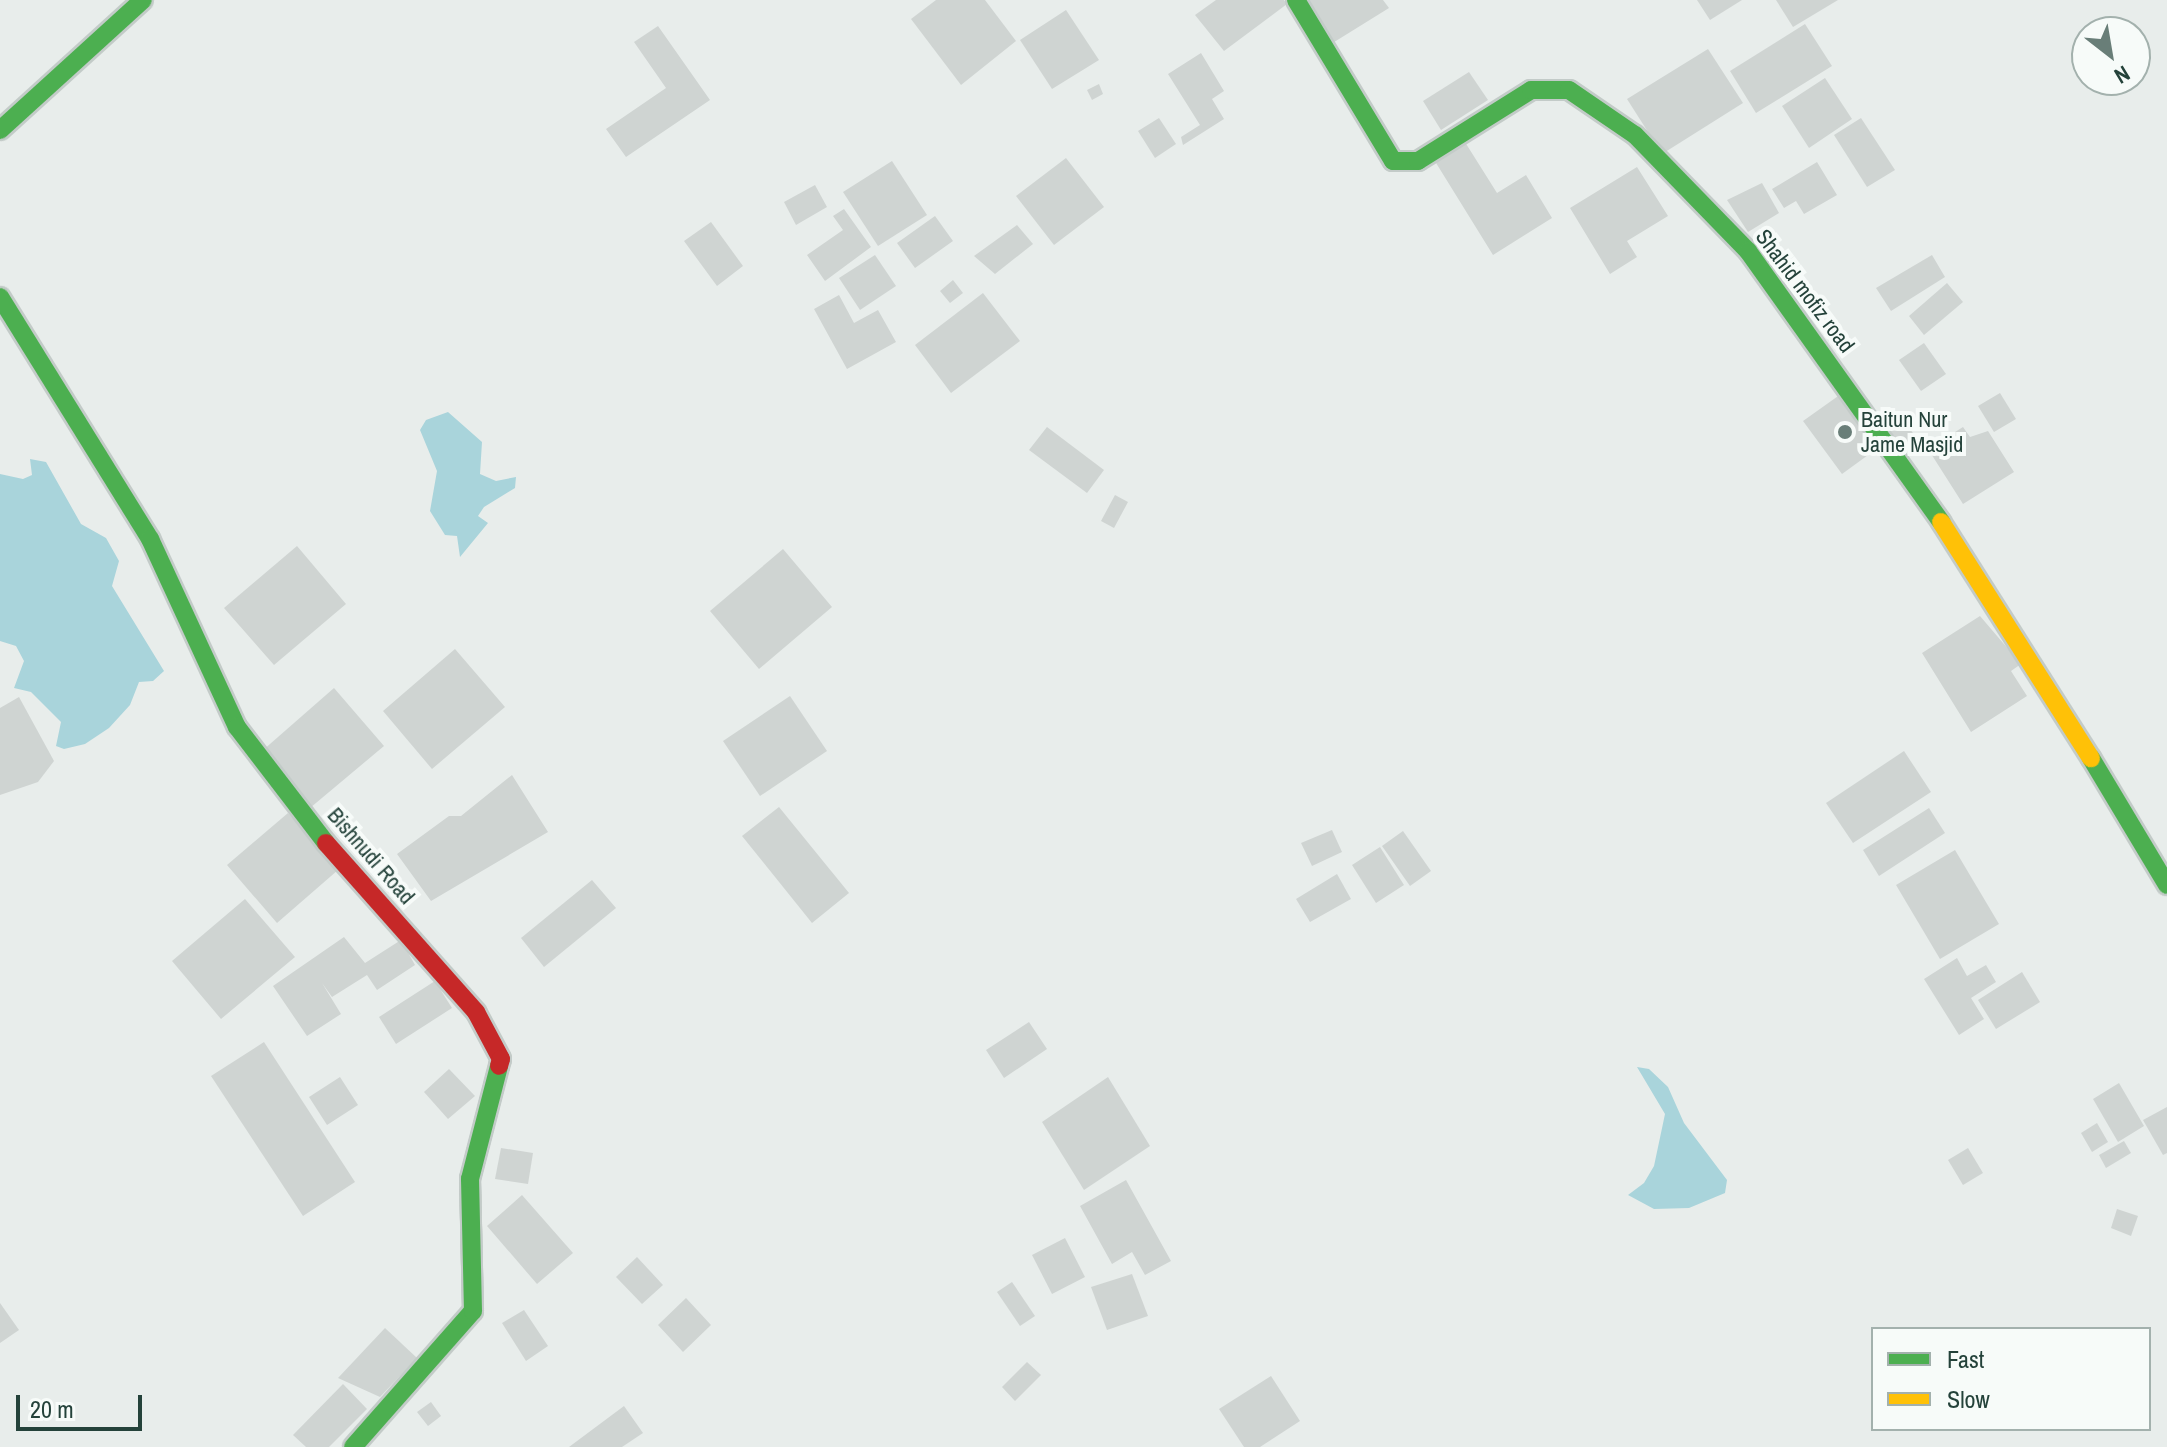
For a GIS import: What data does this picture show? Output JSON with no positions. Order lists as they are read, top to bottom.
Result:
{
  "streets": {
    "street": ["Shahid mofiz road", "Bishnudi Road"]
  },
  "places": ["Baitun Nur Jame Masjid"],
  "legend": ["Fast", "Slow"],
  "scale_bar": "20 m",
  "north": "bottom right"
}
